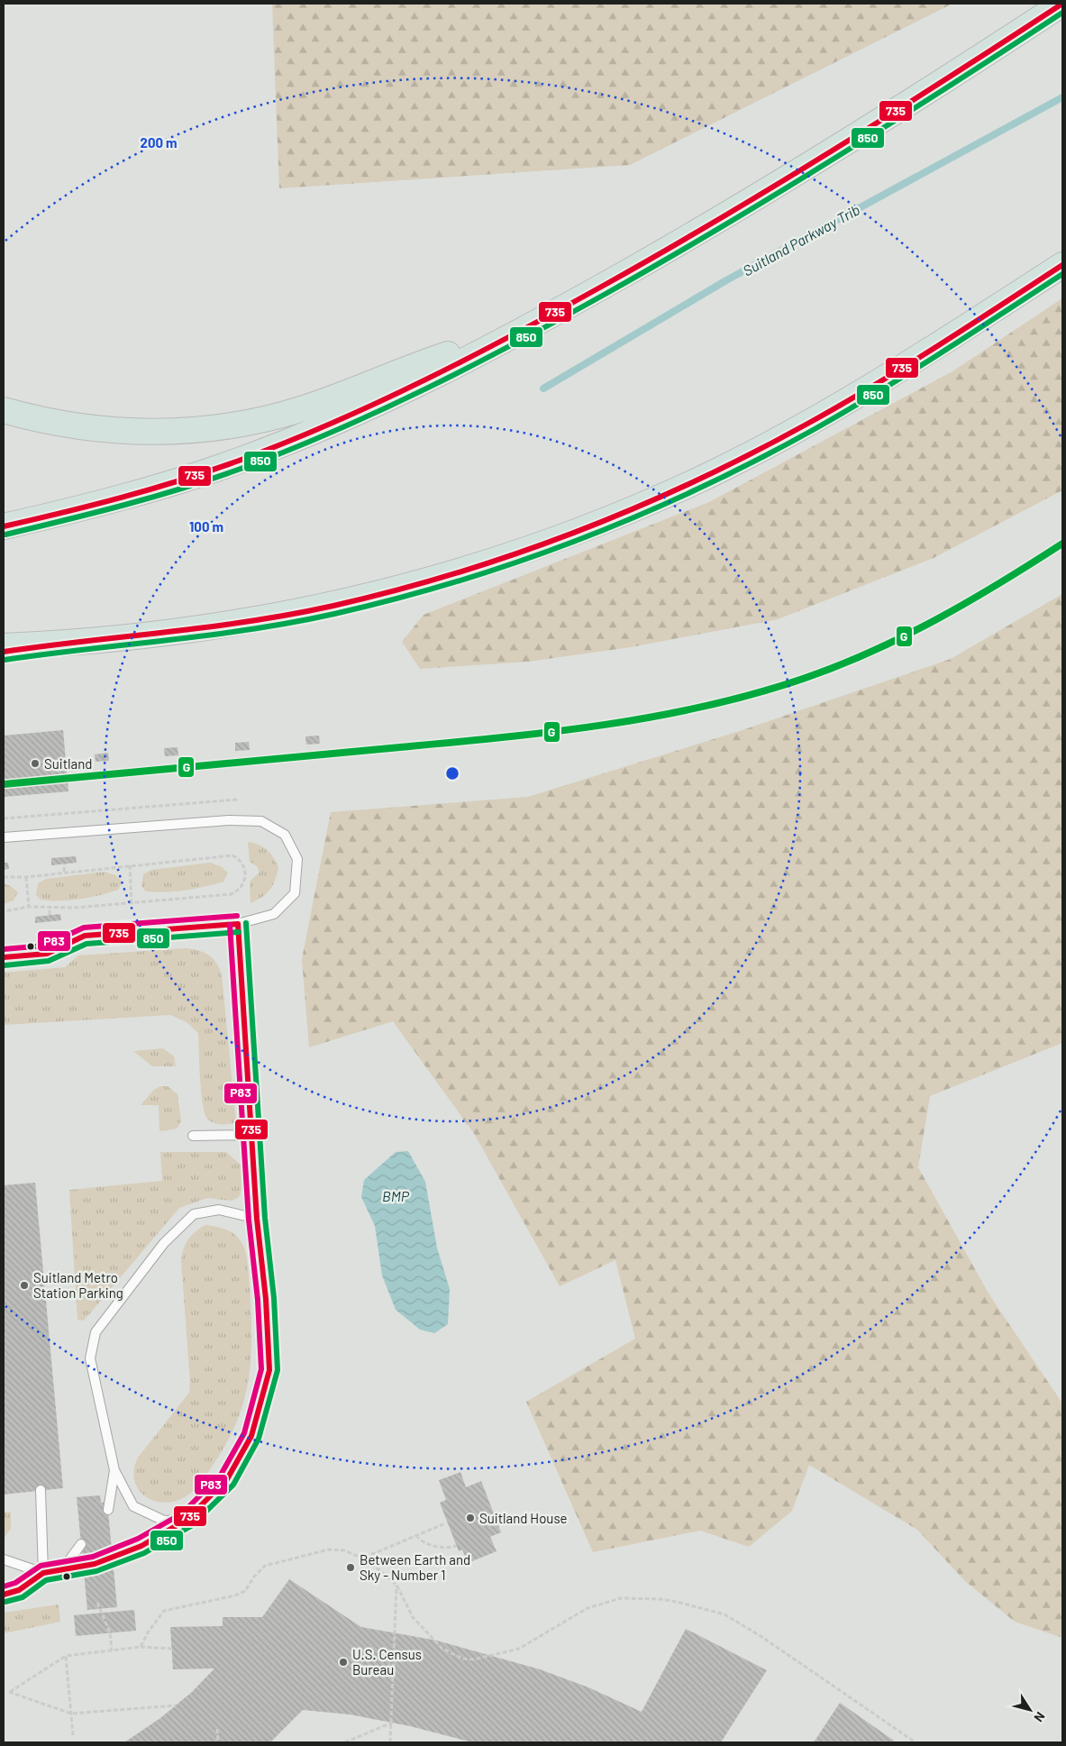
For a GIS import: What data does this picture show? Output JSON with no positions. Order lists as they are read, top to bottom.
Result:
{
  "water": ["Suitland Parkway Trib", "BMP"],
  "places": [
    "Suitland",
    "Suitland Metro Station Parking",
    "Suitland House",
    "Between Earth and Sky - Number 1",
    "U.S. Census Bureau"
  ],
  "lines": [
    "transit line 735",
    "transit line 850",
    "transit line G",
    "transit line P83"
  ],
  "north": "bottom right",
  "rings": ["200 m", "100 m"]
}
